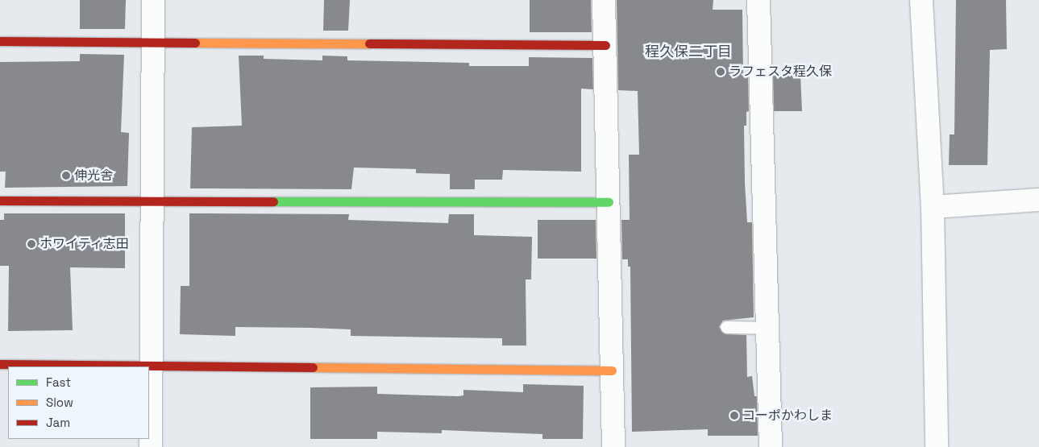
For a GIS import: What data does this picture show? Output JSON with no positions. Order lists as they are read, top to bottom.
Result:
{
  "districts": ["程久保二丁目"],
  "places": [
    "ラフェスタ程久保",
    "伸光舎",
    "ホワイティ志田",
    "コーポかわしま"
  ],
  "legend": ["Fast", "Slow", "Jam"]
}
